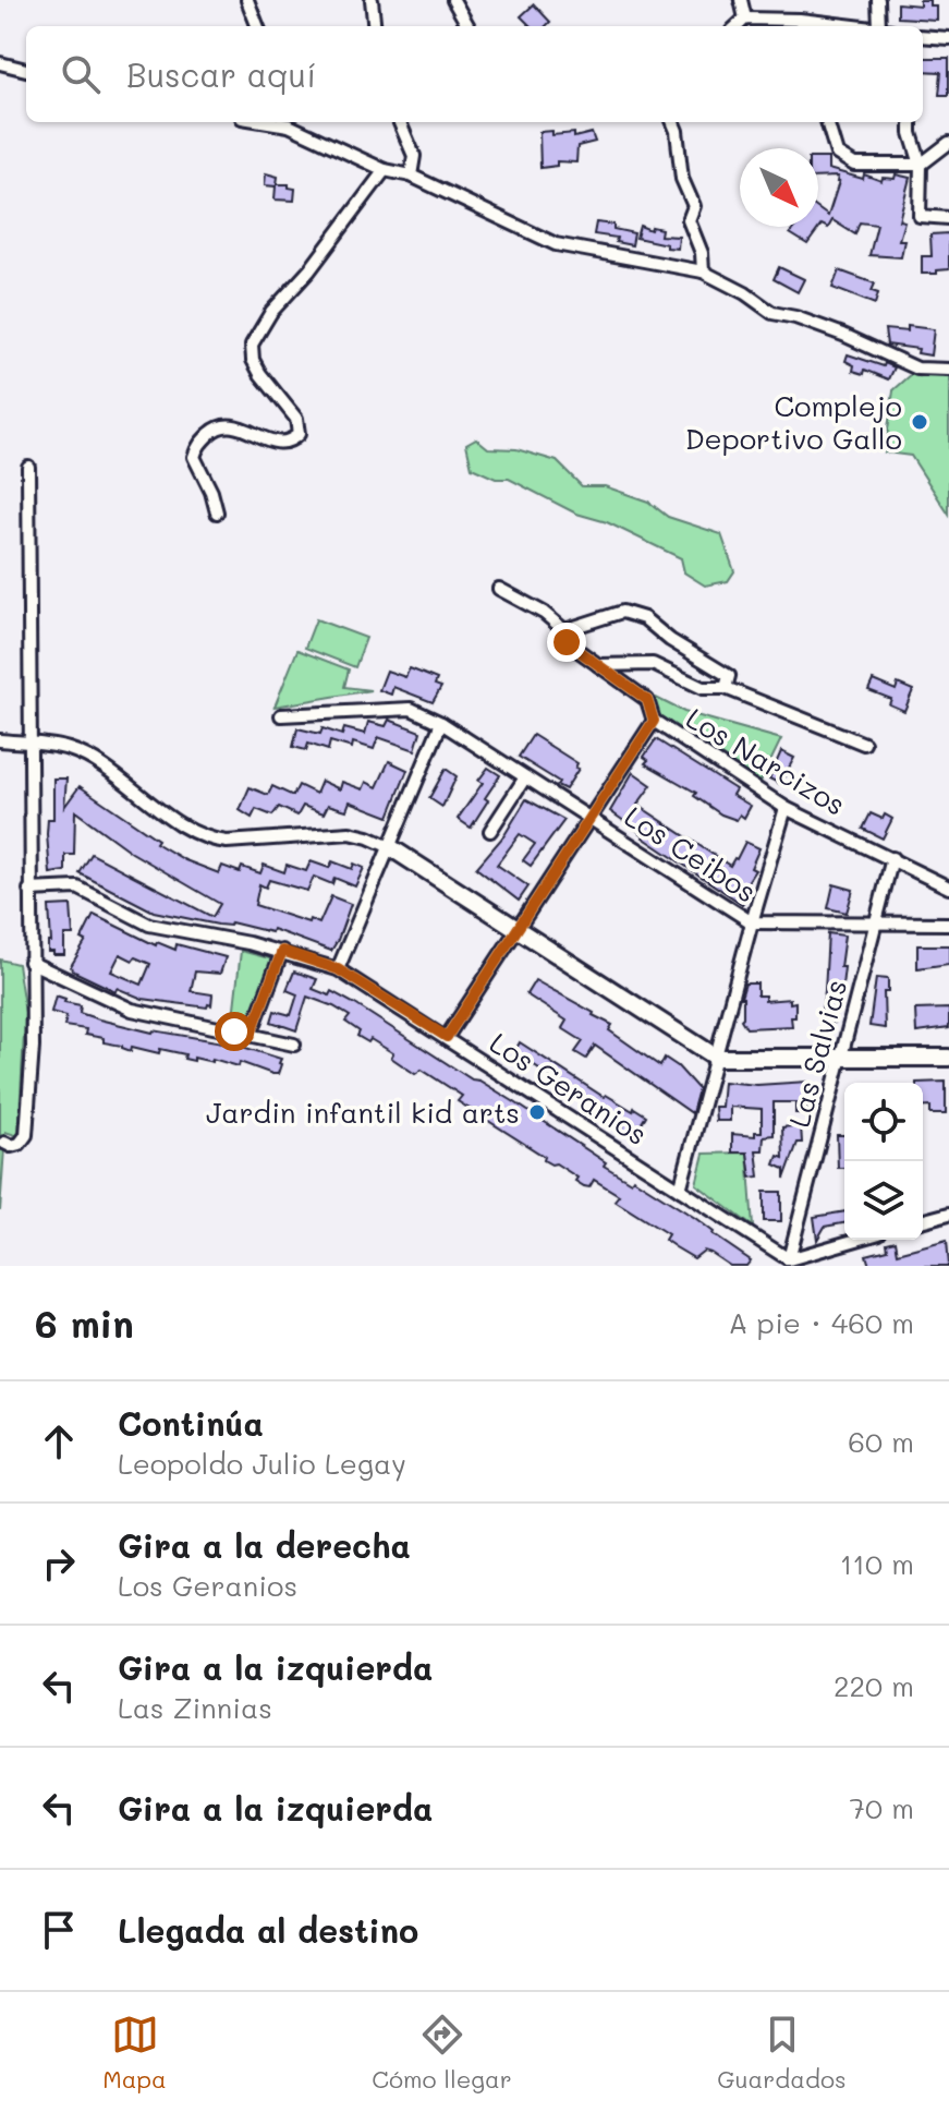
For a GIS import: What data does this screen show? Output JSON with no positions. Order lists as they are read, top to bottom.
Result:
{
  "streets": {
    "street": [
      "Los Narcizos",
      "Los Ceibos",
      "Las Salvias",
      "Los Geranios"
    ]
  },
  "crossings": [
    ["Los Narcizos", "Las Salvias"],
    ["Los Ceibos", "Las Salvias"],
    ["Las Salvias", "Los Geranios"]
  ],
  "places": ["Complejo Deportivo Gallo", "Jardin infantil kid arts"],
  "north": "bottom right",
  "page": {
    "search": "Buscar aquí",
    "heading": ["6 min", "A pie · 460 m"],
    "list": [
      ["Continúa", "Leopoldo Julio Legay", "60 m"],
      ["Gira a la derecha", "Los Geranios", "110 m"],
      ["Gira a la izquierda", "Las Zinnias", "220 m"],
      ["Gira a la izquierda", "70 m"],
      "Llegada al destino"
    ],
    "nav": ["Mapa", "Cómo llegar", "Guardados"]
  }
}
